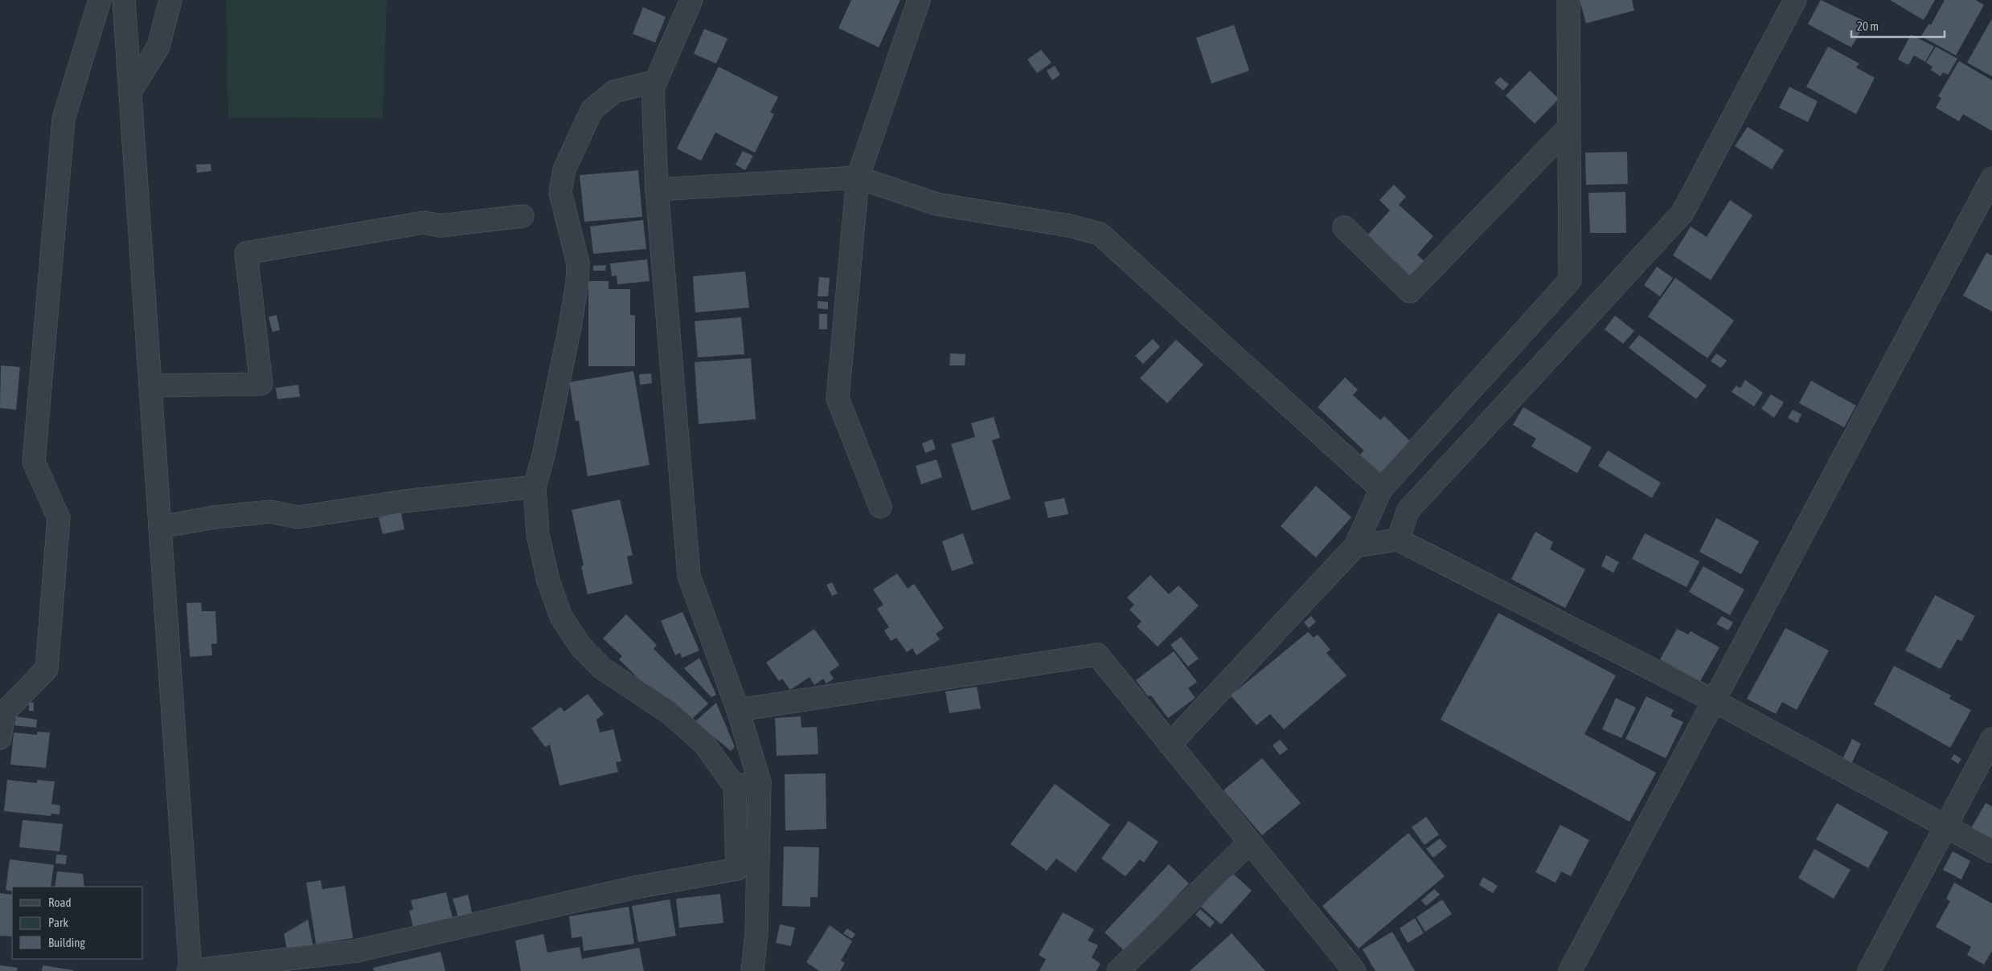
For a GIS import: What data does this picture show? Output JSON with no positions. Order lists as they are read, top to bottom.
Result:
{
  "legend": ["Road", "Park", "Building"],
  "scale_bar": "20 m"
}
